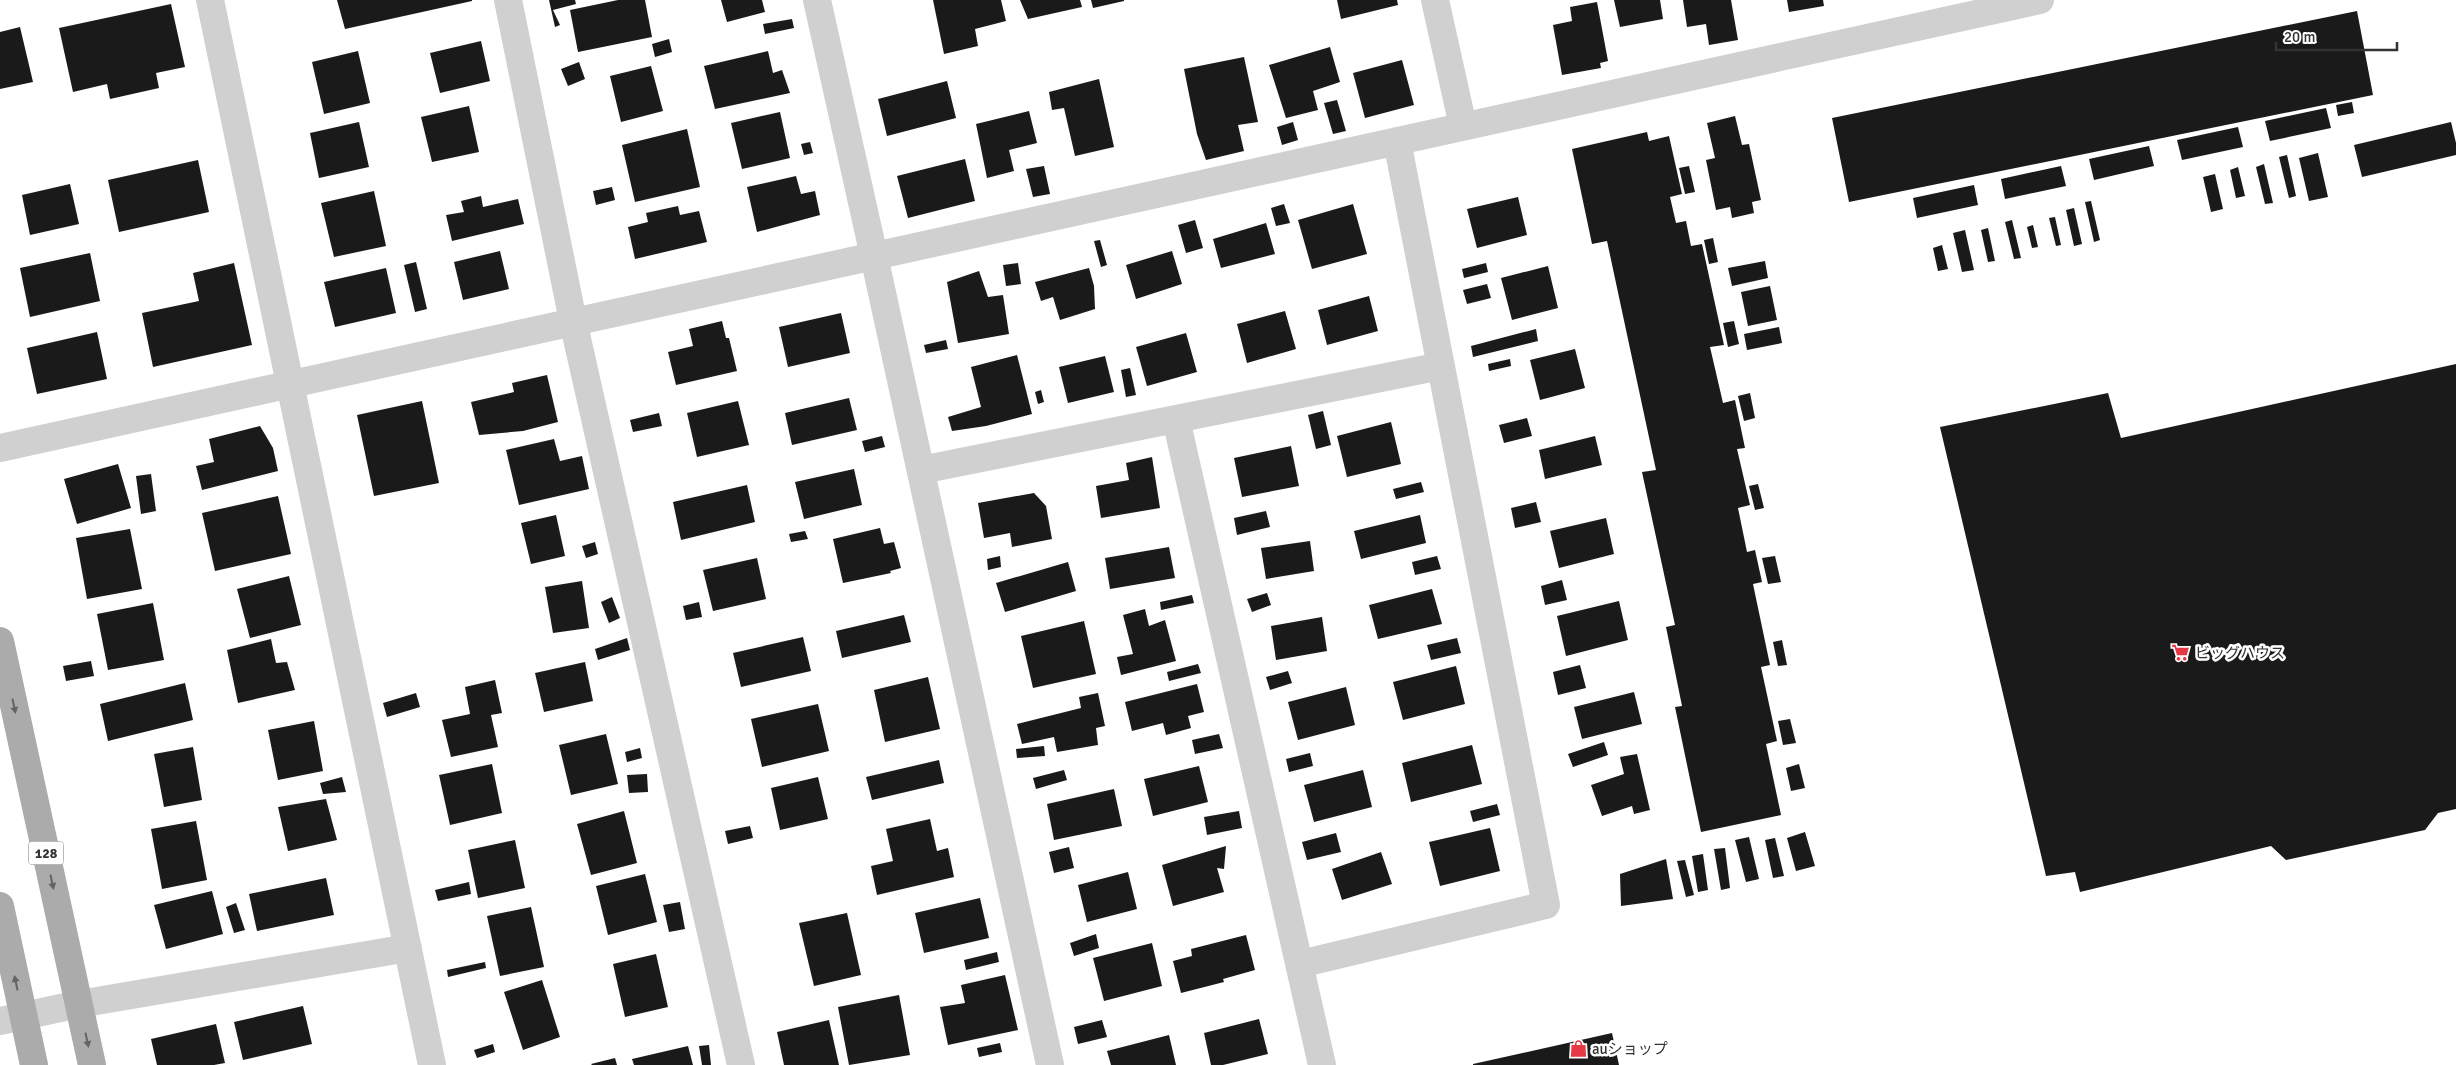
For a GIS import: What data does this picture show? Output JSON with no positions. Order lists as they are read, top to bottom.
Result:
{
  "streets": {
    "main road": ["128"]
  },
  "places": {
    "supermarket": ["ビッグハウス"],
    "shop": ["auショップ"]
  },
  "scale_bar": "20 m"
}
